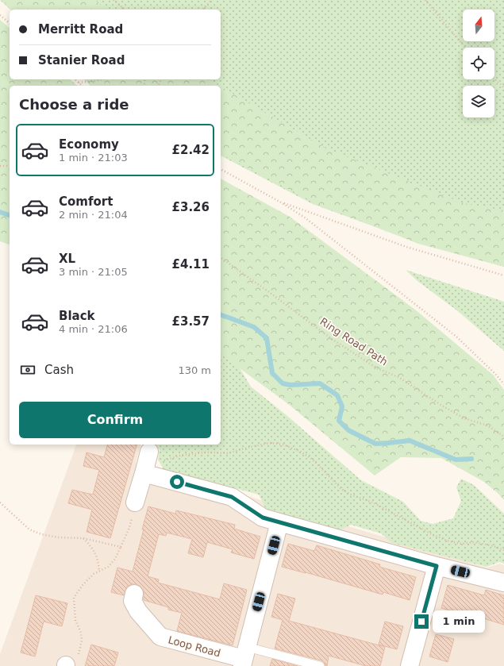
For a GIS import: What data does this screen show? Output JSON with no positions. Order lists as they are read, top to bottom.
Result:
{
  "streets": {
    "street": ["Loop Road"],
    "path": ["Ring Road Path"]
  },
  "north": "top",
  "page": {
    "banner": ["Merritt Road", "Stanier Road"],
    "heading": "Choose a ride",
    "list": [
      {
        "name": "Economy",
        "note": "1 min · 21:03",
        "value": "£2.42"
      },
      {
        "name": "Comfort",
        "note": "2 min · 21:04",
        "value": "£3.26"
      },
      {
        "name": "XL",
        "note": "3 min · 21:05",
        "value": "£4.11"
      },
      {
        "name": "Black",
        "note": "4 min · 21:06",
        "value": "£3.57"
      }
    ],
    "pay": ["Cash", "130 m"],
    "buttons": "Confirm",
    "bubble": "1 min"
  }
}
